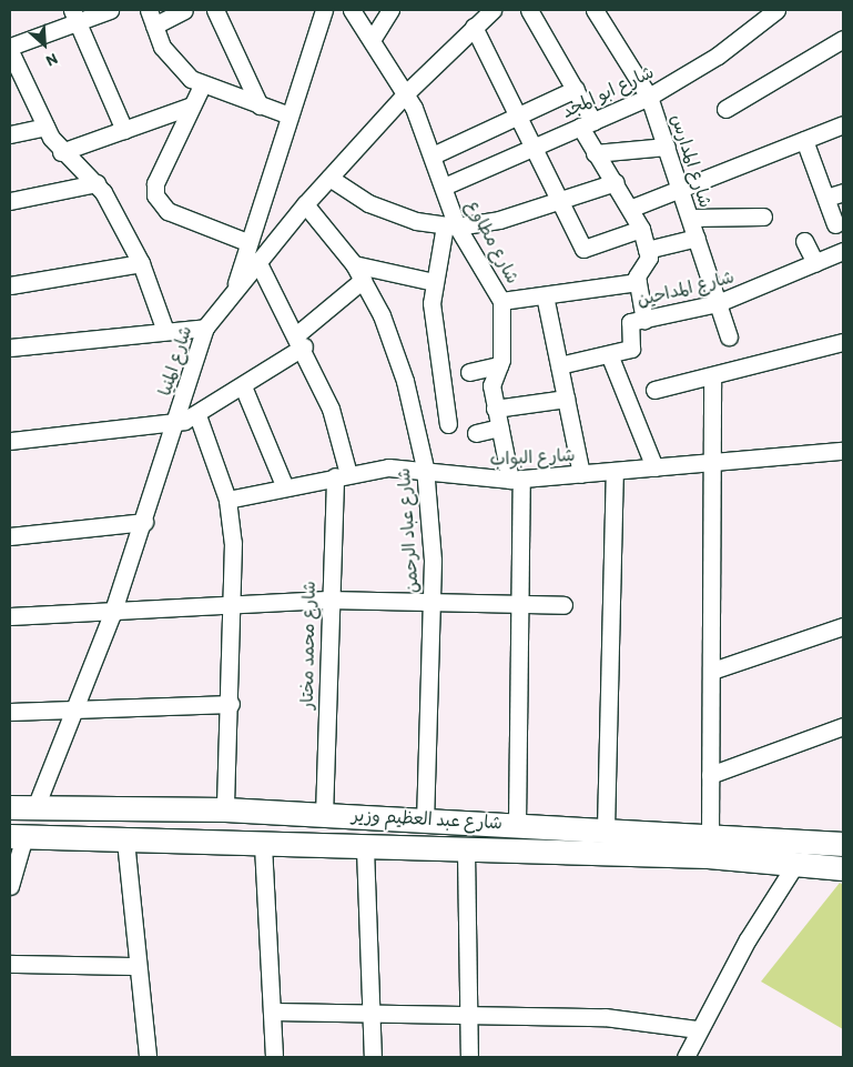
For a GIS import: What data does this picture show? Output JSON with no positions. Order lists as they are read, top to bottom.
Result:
{
  "streets": {
    "street": [
      "شارع ابو المجد",
      "شارع المدارس",
      "شارع مطاوع",
      "شارع المداحين",
      "شارع المنيا",
      "شارع البواب",
      "شارع عباد الرحمن",
      "شارع محمد مختار",
      "شارع عبد العظيم وزير"
    ]
  },
  "crossings": [
    ["شارع ابو المجد", "شارع المدارس"],
    ["شارع ابو المجد", "شارع مطاوع"],
    ["شارع المدارس", "شارع المداحين"],
    ["شارع مطاوع", "شارع المنيا"],
    ["شارع مطاوع", "شارع البواب"],
    ["شارع مطاوع", "شارع عبد العظيم وزير"],
    ["شارع المنيا", "شارع عباد الرحمن"],
    ["شارع المنيا", "شارع محمد مختار"],
    ["شارع المنيا", "شارع عبد العظيم وزير"],
    ["شارع البواب", "شارع عباد الرحمن"],
    ["شارع البواب", "شارع محمد مختار"],
    ["شارع عباد الرحمن", "شارع عبد العظيم وزير"],
    ["شارع محمد مختار", "شارع عبد العظيم وزير"]
  ],
  "north": "bottom right"
}
